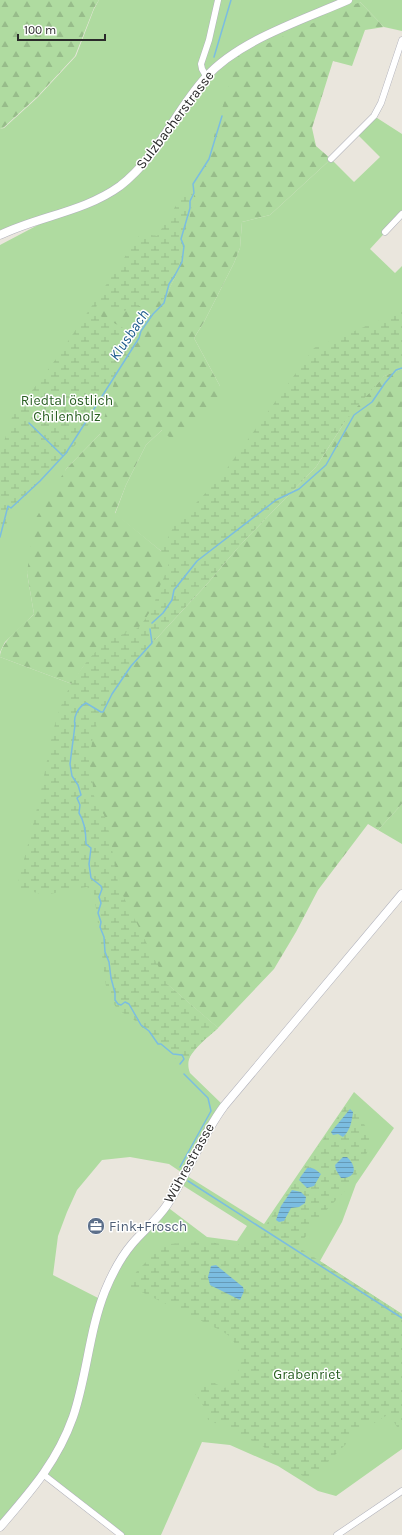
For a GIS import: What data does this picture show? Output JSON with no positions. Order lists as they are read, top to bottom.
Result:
{
  "streets": {
    "street": ["Sulzbacherstrasse", "Wührestrasse"]
  },
  "water": ["Klusbach"],
  "parks": ["Riedtal östlich Chilenholz", "Grabenriet"],
  "places": {
    "office": ["Fink+Frosch"]
  },
  "scale_bar": "100 m"
}
